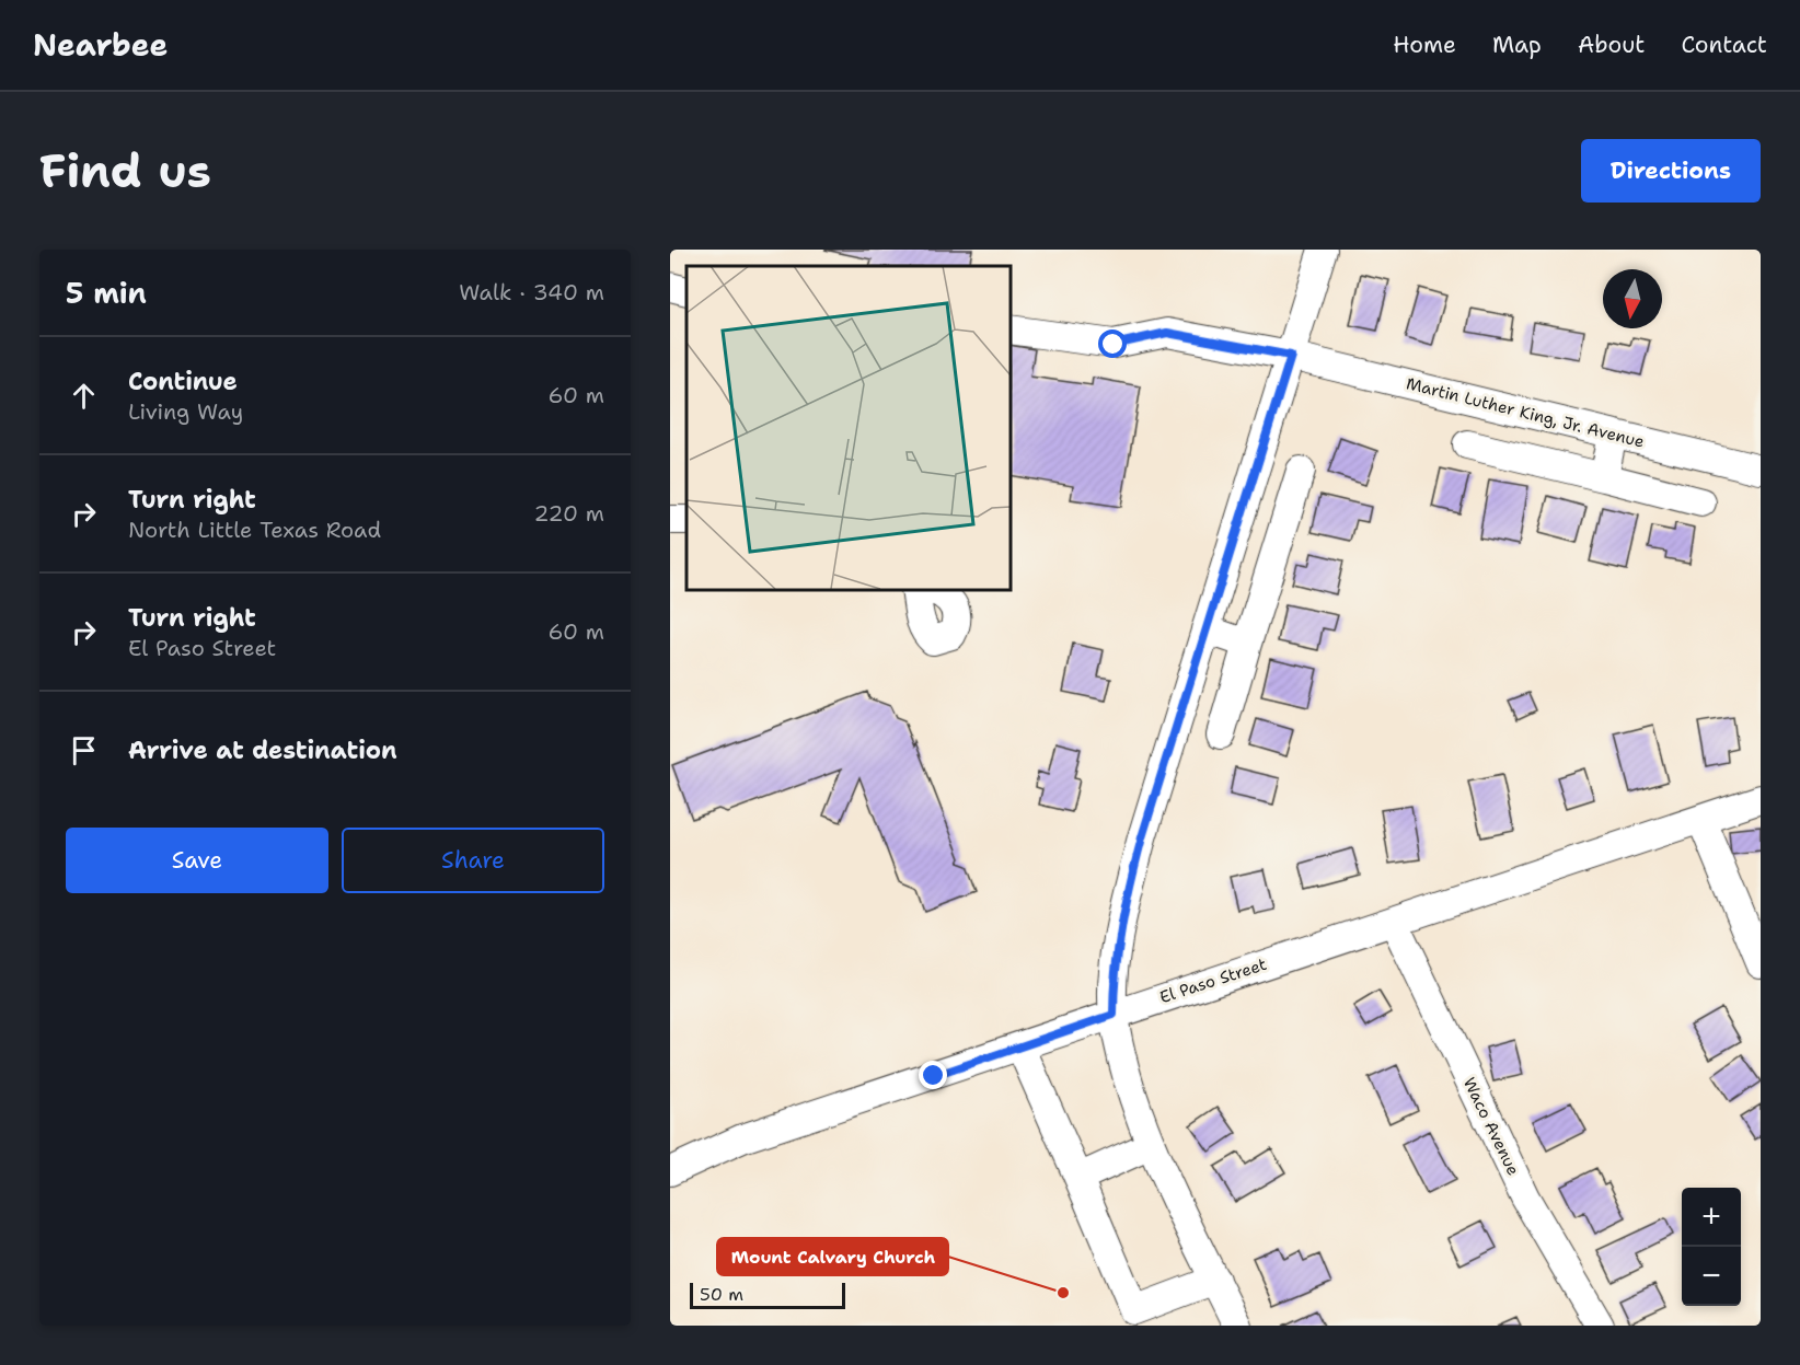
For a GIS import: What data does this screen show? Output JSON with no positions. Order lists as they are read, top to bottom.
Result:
{
  "streets": {
    "street": ["Martin Luther King, Jr. Avenue", "El Paso Street", "Waco Avenue"]
  },
  "crossings": [
    ["El Paso Street", "Waco Avenue"]
  ],
  "places": ["Mount Calvary Church"],
  "scale_bar": "50 m",
  "north": "bottom",
  "page": {
    "header": "Nearbee",
    "nav": [
      "Home",
      "Map",
      "About",
      "Contact"
    ],
    "buttons": [
      "Directions",
      ["Save", "Share"]
    ],
    "title": "Find us",
    "heading": ["5 min", "Walk · 340 m"],
    "list": [
      ["Continue", "Living Way", "60 m"],
      ["Turn right", "North Little Texas Road", "220 m"],
      ["Turn right", "El Paso Street", "60 m"],
      "Arrive at destination"
    ],
    "map_buttons": ["+", "−"],
    "scale": "50 m"
  }
}
